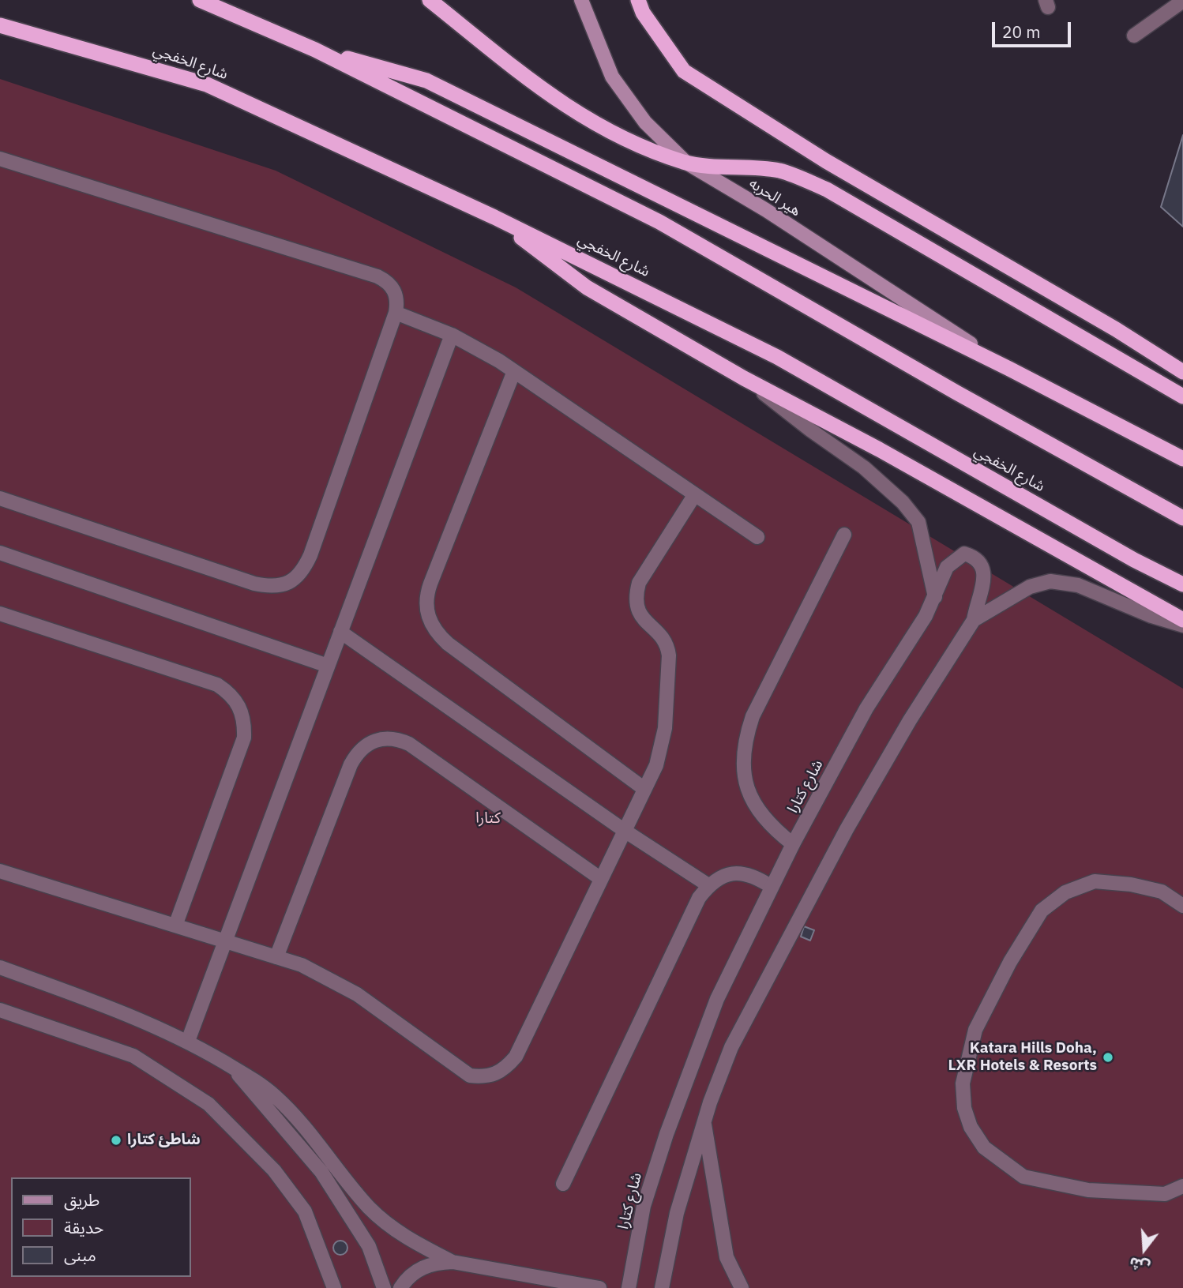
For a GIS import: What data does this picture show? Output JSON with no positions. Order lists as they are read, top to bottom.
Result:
{
  "streets": {
    "highway": ["شارع الخفجي"],
    "main road": ["هير الحربه"],
    "street": ["شارع كتارا"]
  },
  "parks": ["كتارا"],
  "places": ["Katara Hills Doha, LXR Hotels & Resorts", "شاطئ كتارا"],
  "legend": ["طريق", "حديقة", "مبنى"],
  "scale_bar": "20 m",
  "north": "bottom"
}
